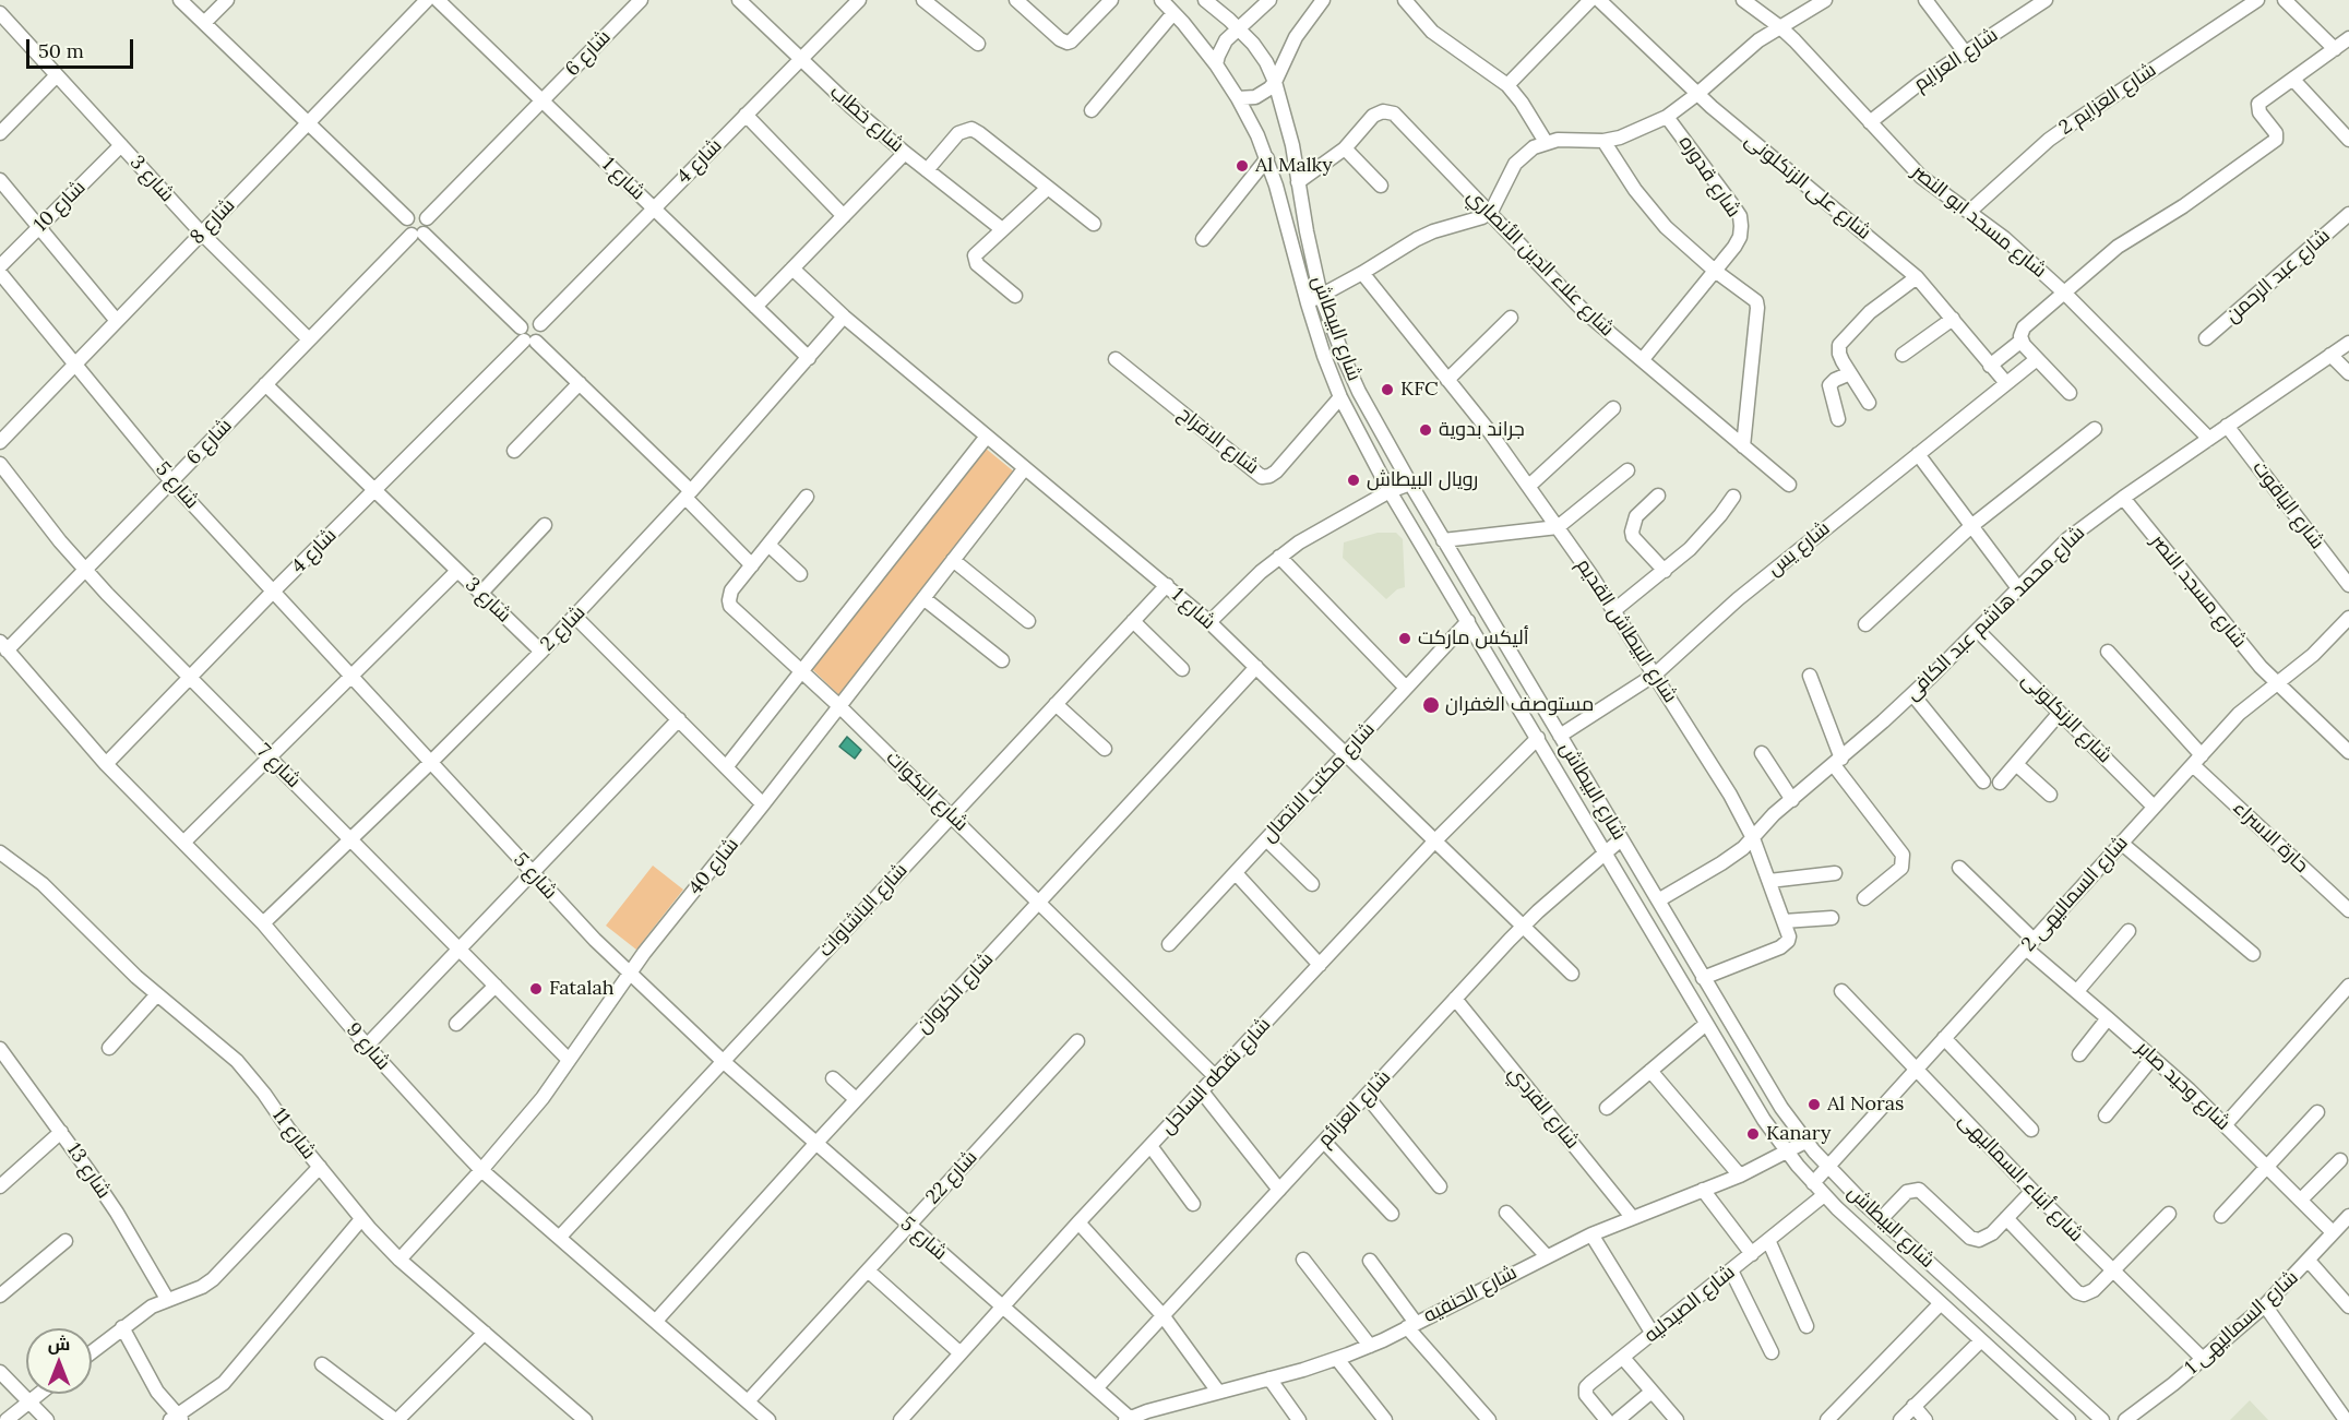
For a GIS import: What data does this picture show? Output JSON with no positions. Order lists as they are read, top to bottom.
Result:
{
  "streets": {
    "street": [
      "شارع 6",
      "شارع العزايم",
      "شارع العزايم 2",
      "شارع خطاب",
      "شارع 4",
      "شارع قدوره",
      "شارع 3",
      "شارع 1",
      "شارع على الزنكلونى",
      "شارع 10",
      "شارع 8",
      "شارع مسجد ابو النصر",
      "شارع علاء الدين الأنصاري",
      "شارع عبد الرحمن",
      "شارع البيطاش",
      "شارع الافراح",
      "شارع 5",
      "شارع الياقوت",
      "شارع يس",
      "شارع مسجد النصر",
      "شارع محمد هاشم عبد الكافى",
      "شارع 2",
      "شارع البيطاش القديم",
      "شارع الزنكلونى",
      "شارع 7",
      "شارع مكتب الاتصال",
      "شارع البكوات",
      "حارة الاسراء",
      "شارع 40",
      "شارع السماليهى 2",
      "شارع الباشاوات",
      "شارع الكروان",
      "شارع 9",
      "شارع نقطه الساحل",
      "شارع وحيد صابر",
      "شارع الفردي",
      "شارع العزائم",
      "شارع 11",
      "شارع 13",
      "شارع 22",
      "شارع أبناء السماليهى",
      "شارع الحنفيه",
      "شارع الصيدليه",
      "شارع السماليهى 1"
    ]
  },
  "crossings": [
    ["شارع 6", "شارع 3"],
    ["شارع 6", "شارع 1"],
    ["شارع 6", "شارع 5"],
    ["شارع 6", "شارع 7"],
    ["شارع 6", "شارع 9"],
    ["شارع العزايم", "شارع مسجد ابو النصر"],
    ["شارع العزايم 2", "شارع مسجد ابو النصر"],
    ["شارع خطاب", "شارع 4"],
    ["شارع 4", "شارع 3"],
    ["شارع 4", "شارع 1"],
    ["شارع 4", "شارع 5"],
    ["شارع 4", "شارع 7"],
    ["شارع 4", "شارع 9"],
    ["شارع قدوره", "شارع علاء الدين الأنصاري"],
    ["شارع 3", "شارع 10"],
    ["شارع 3", "شارع 8"],
    ["شارع 3", "شارع 2"],
    ["شارع 1", "شارع 2"],
    ["شارع 1", "شارع مكتب الاتصال"],
    ["شارع 1", "شارع 40"],
    ["شارع 1", "شارع الباشاوات"],
    ["شارع 1", "شارع الكروان"],
    ["شارع 1", "شارع نقطه الساحل"],
    ["شارع 1", "شارع العزائم"],
    ["شارع على الزنكلونى", "شارع يس"],
    ["شارع 8", "شارع 5"],
    ["شارع مسجد ابو النصر", "شارع محمد هاشم عبد الكافى"],
    ["شارع علاء الدين الأنصاري", "شارع البيطاش"],
    ["شارع البيطاش", "شارع الافراح"],
    ["شارع البيطاش", "شارع يس"],
    ["شارع البيطاش", "شارع محمد هاشم عبد الكافى"],
    ["شارع البيطاش", "شارع مكتب الاتصال"],
    ["شارع البيطاش", "شارع السماليهى 2"],
    ["شارع البيطاش", "شارع نقطه الساحل"],
    ["شارع البيطاش", "شارع العزائم"],
    ["شارع البيطاش", "شارع الحنفيه"],
    ["شارع البيطاش", "شارع الصيدليه"],
    ["شارع 5", "شارع 2"],
    ["شارع 5", "شارع 40"],
    ["شارع 5", "شارع الباشاوات"],
    ["شارع 5", "شارع الكروان"],
    ["شارع 5", "شارع نقطه الساحل"],
    ["شارع 5", "شارع العزائم"],
    ["شارع 5", "شارع 22"],
    ["شارع 5", "شارع الحنفيه"],
    ["شارع الياقوت", "شارع محمد هاشم عبد الكافى"],
    ["شارع يس", "شارع البيطاش القديم"],
    ["شارع مسجد النصر", "شارع محمد هاشم عبد الكافى"],
    ["شارع مسجد النصر", "شارع السماليهى 2"],
    ["شارع محمد هاشم عبد الكافى", "شارع البيطاش القديم"],
    ["شارع محمد هاشم عبد الكافى", "شارع الزنكلونى"],
    ["شارع 2", "شارع 7"],
    ["شارع 2", "شارع 9"],
    ["شارع الزنكلونى", "شارع السماليهى 2"],
    ["شارع 7", "شارع 40"],
    ["شارع البكوات", "شارع 40"],
    ["شارع البكوات", "شارع الباشاوات"],
    ["شارع البكوات", "شارع الكروان"],
    ["شارع البكوات", "شارع نقطه الساحل"],
    ["حارة الاسراء", "شارع السماليهى 2"],
    ["شارع 40", "شارع 9"],
    ["شارع 40", "شارع 11"],
    ["شارع السماليهى 2", "شارع وحيد صابر"],
    ["شارع السماليهى 2", "شارع أبناء السماليهى"],
    ["شارع الباشاوات", "شارع 9"],
    ["شارع الكروان", "شارع 9"],
    ["شارع 9", "شارع 22"],
    ["شارع وحيد صابر", "شارع السماليهى 1"],
    ["شارع الفردي", "شارع العزائم"],
    ["شارع الفردي", "شارع الحنفيه"],
    ["شارع أبناء السماليهى", "شارع السماليهى 1"]
  ],
  "places": [
    "Al Malky",
    "KFC",
    "جراند بدوية",
    "رويال البيطاش",
    "أليكس ماركت",
    "مستوصف الغفران",
    "Fatalah",
    "Al Noras",
    "Kanary"
  ],
  "scale_bar": "50 m",
  "north": "top"
}
